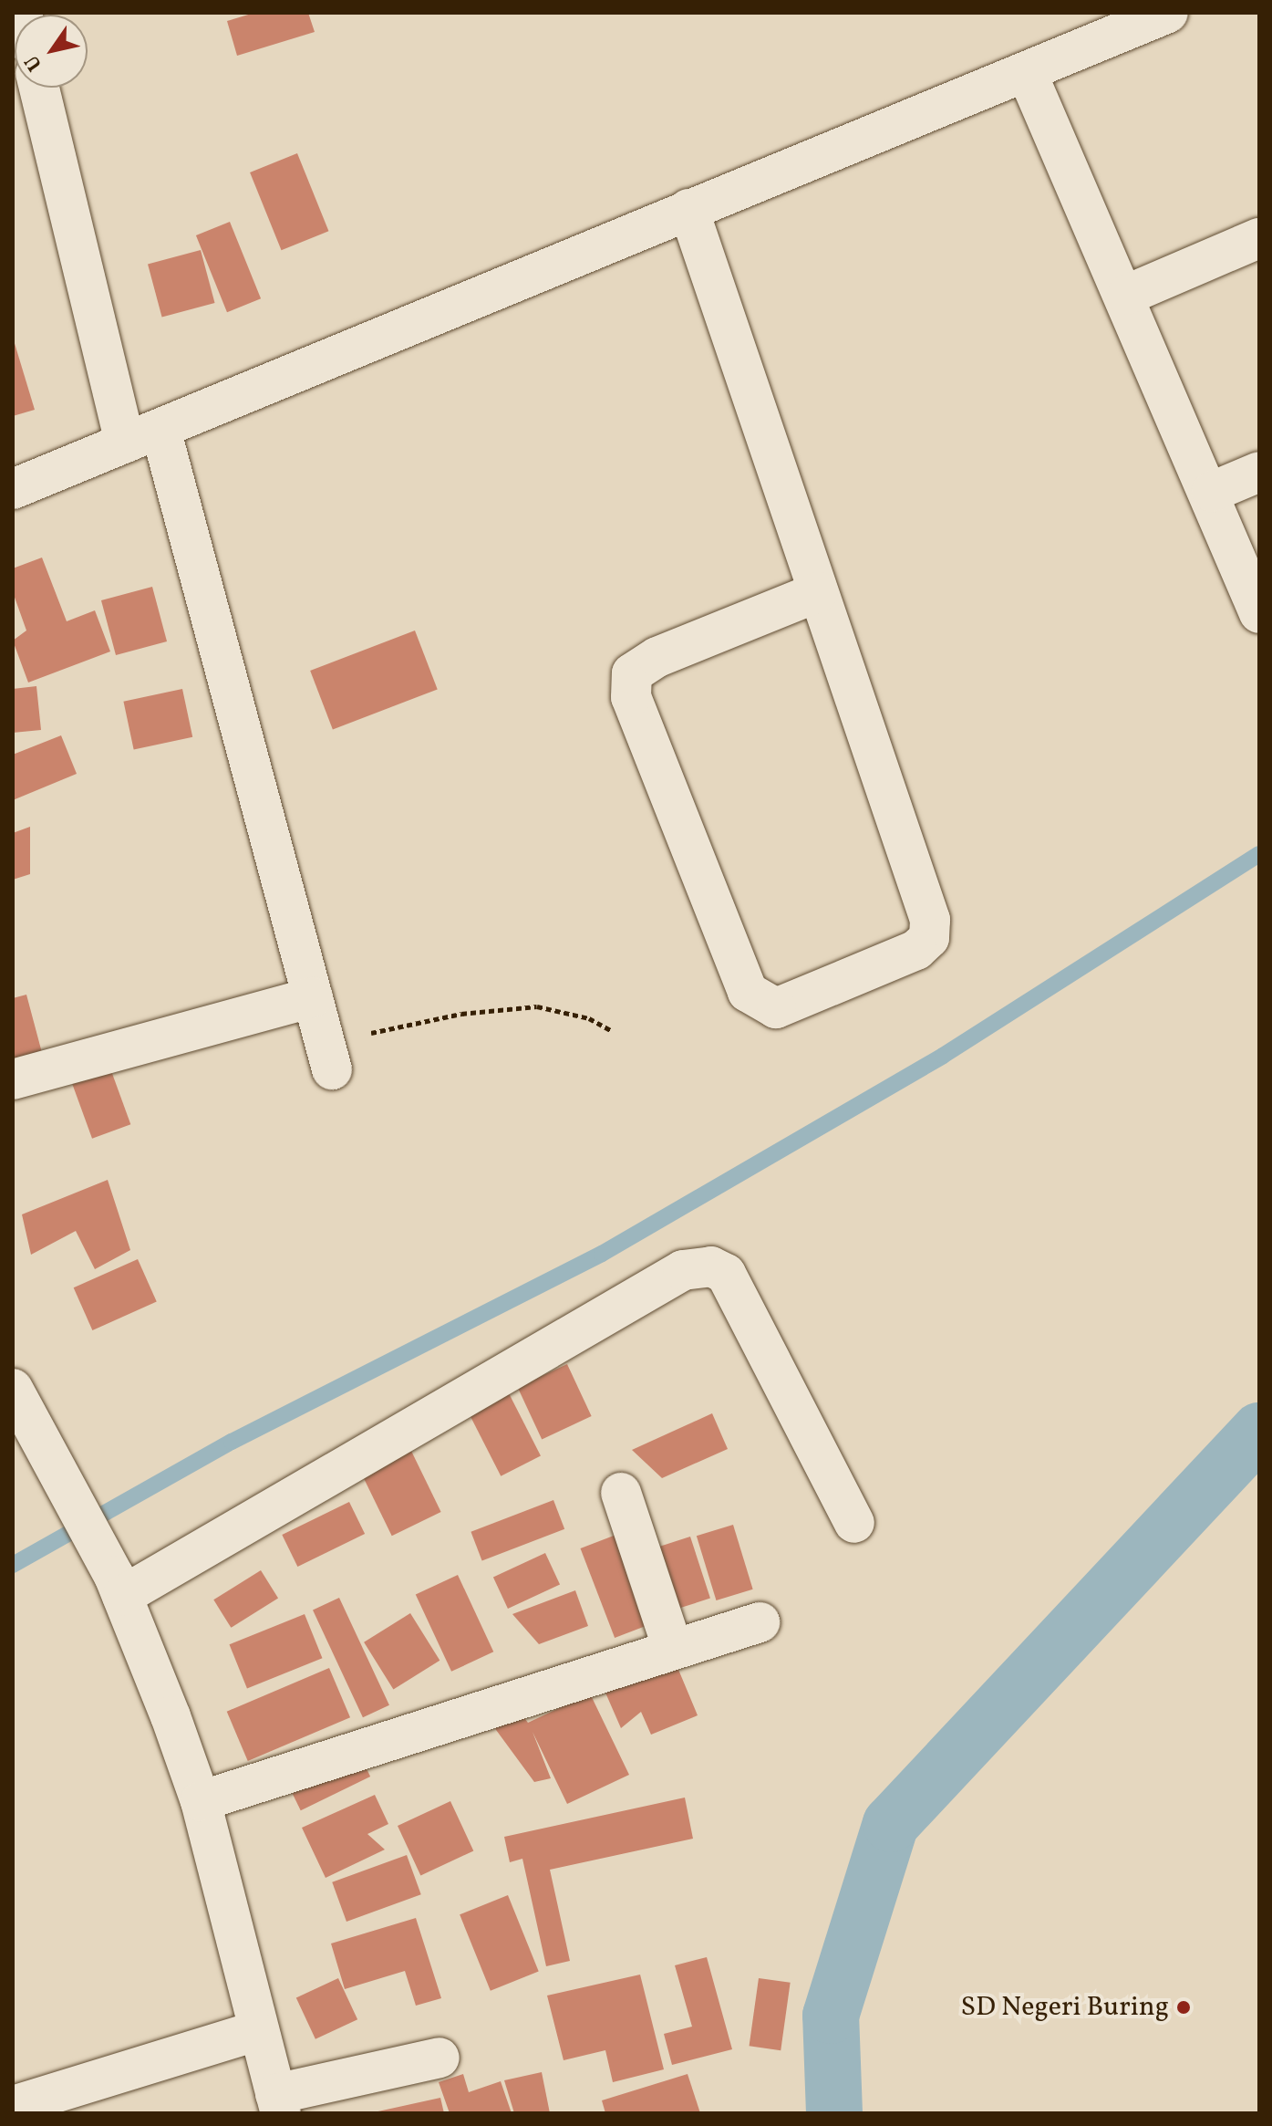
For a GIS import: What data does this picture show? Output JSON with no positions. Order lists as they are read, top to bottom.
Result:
{
  "places": ["SD Negeri Buring"],
  "north": "bottom left"
}
